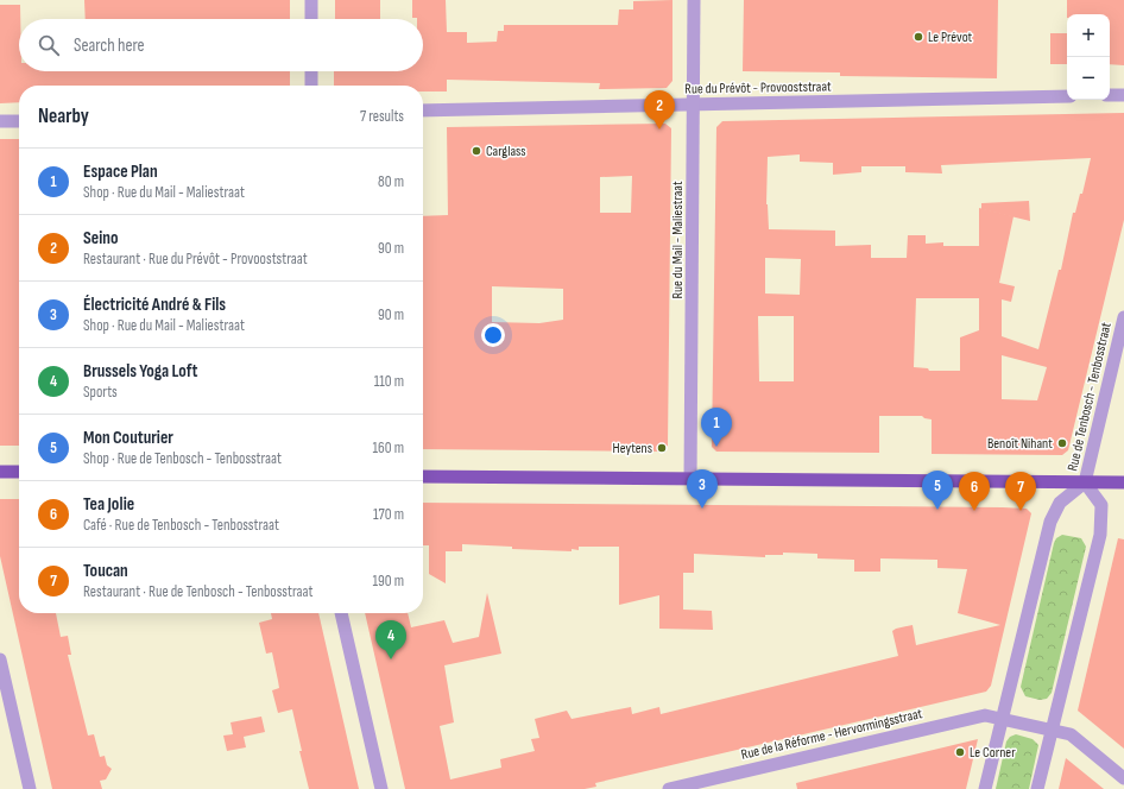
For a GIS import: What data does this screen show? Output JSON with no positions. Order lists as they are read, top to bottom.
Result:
{
  "streets": {
    "street": [
      "Rue du Prévôt - Provooststraat",
      "Rue du Mail - Maliestraat",
      "Rue de Tenbosch - Tenbosstraat",
      "Rue de la Réforme - Hervormingsstraat"
    ]
  },
  "crossings": [
    ["Rue du Prévôt - Provooststraat", "Rue du Mail - Maliestraat"]
  ],
  "places": [
    "Le Prévot",
    "Carglass",
    "Benoît Nihant",
    "Heytens",
    "Le Corner"
  ],
  "page": {
    "map_buttons": ["+", "−"],
    "search": "Search here",
    "heading": ["Nearby", "7 results"],
    "pins": [
      "2",
      "1",
      "3",
      "5",
      "6",
      "7",
      "4"
    ],
    "list": [
      {
        "mark": "1",
        "name": "Espace Plan",
        "note": "Shop · Rue du Mail - Maliestraat",
        "value": "80 m"
      },
      {
        "mark": "2",
        "name": "Seino",
        "note": "Restaurant · Rue du Prévôt - Provooststraat",
        "value": "90 m"
      },
      {
        "mark": "3",
        "name": "Électricité André & Fils",
        "note": "Shop · Rue du Mail - Maliestraat",
        "value": "90 m"
      },
      {
        "mark": "4",
        "name": "Brussels Yoga Loft",
        "note": "Sports",
        "value": "110 m"
      },
      {
        "mark": "5",
        "name": "Mon Couturier",
        "note": "Shop · Rue de Tenbosch - Tenbosstraat",
        "value": "160 m"
      },
      {
        "mark": "6",
        "name": "Tea Jolie",
        "note": "Café · Rue de Tenbosch - Tenbosstraat",
        "value": "170 m"
      },
      {
        "mark": "7",
        "name": "Toucan",
        "note": "Restaurant · Rue de Tenbosch - Tenbosstraat",
        "value": "190 m"
      }
    ]
  }
}
